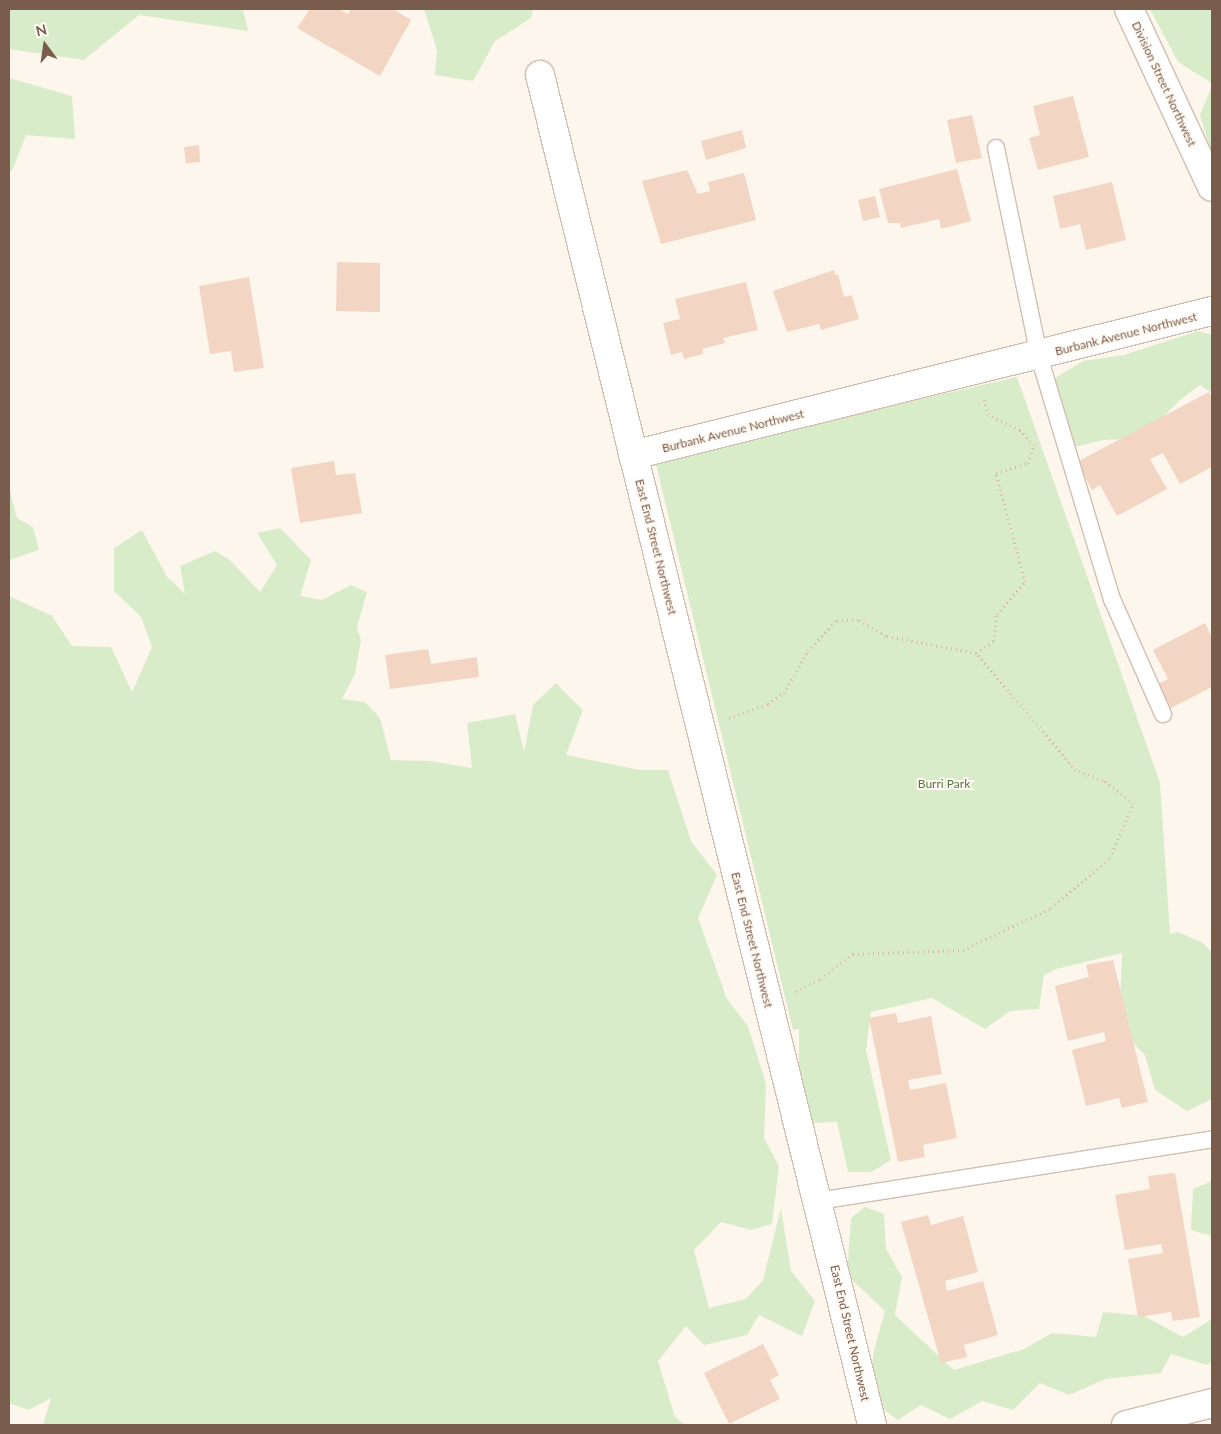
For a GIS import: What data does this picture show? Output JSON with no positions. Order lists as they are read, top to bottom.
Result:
{
  "streets": {
    "street": ["Division Street Northwest", "Burbank Avenue Northwest", "East End Street Northwest"]
  },
  "crossings": [
    ["Burbank Avenue Northwest", "East End Street Northwest"]
  ],
  "parks": ["Burri Park"],
  "north": "top"
}
